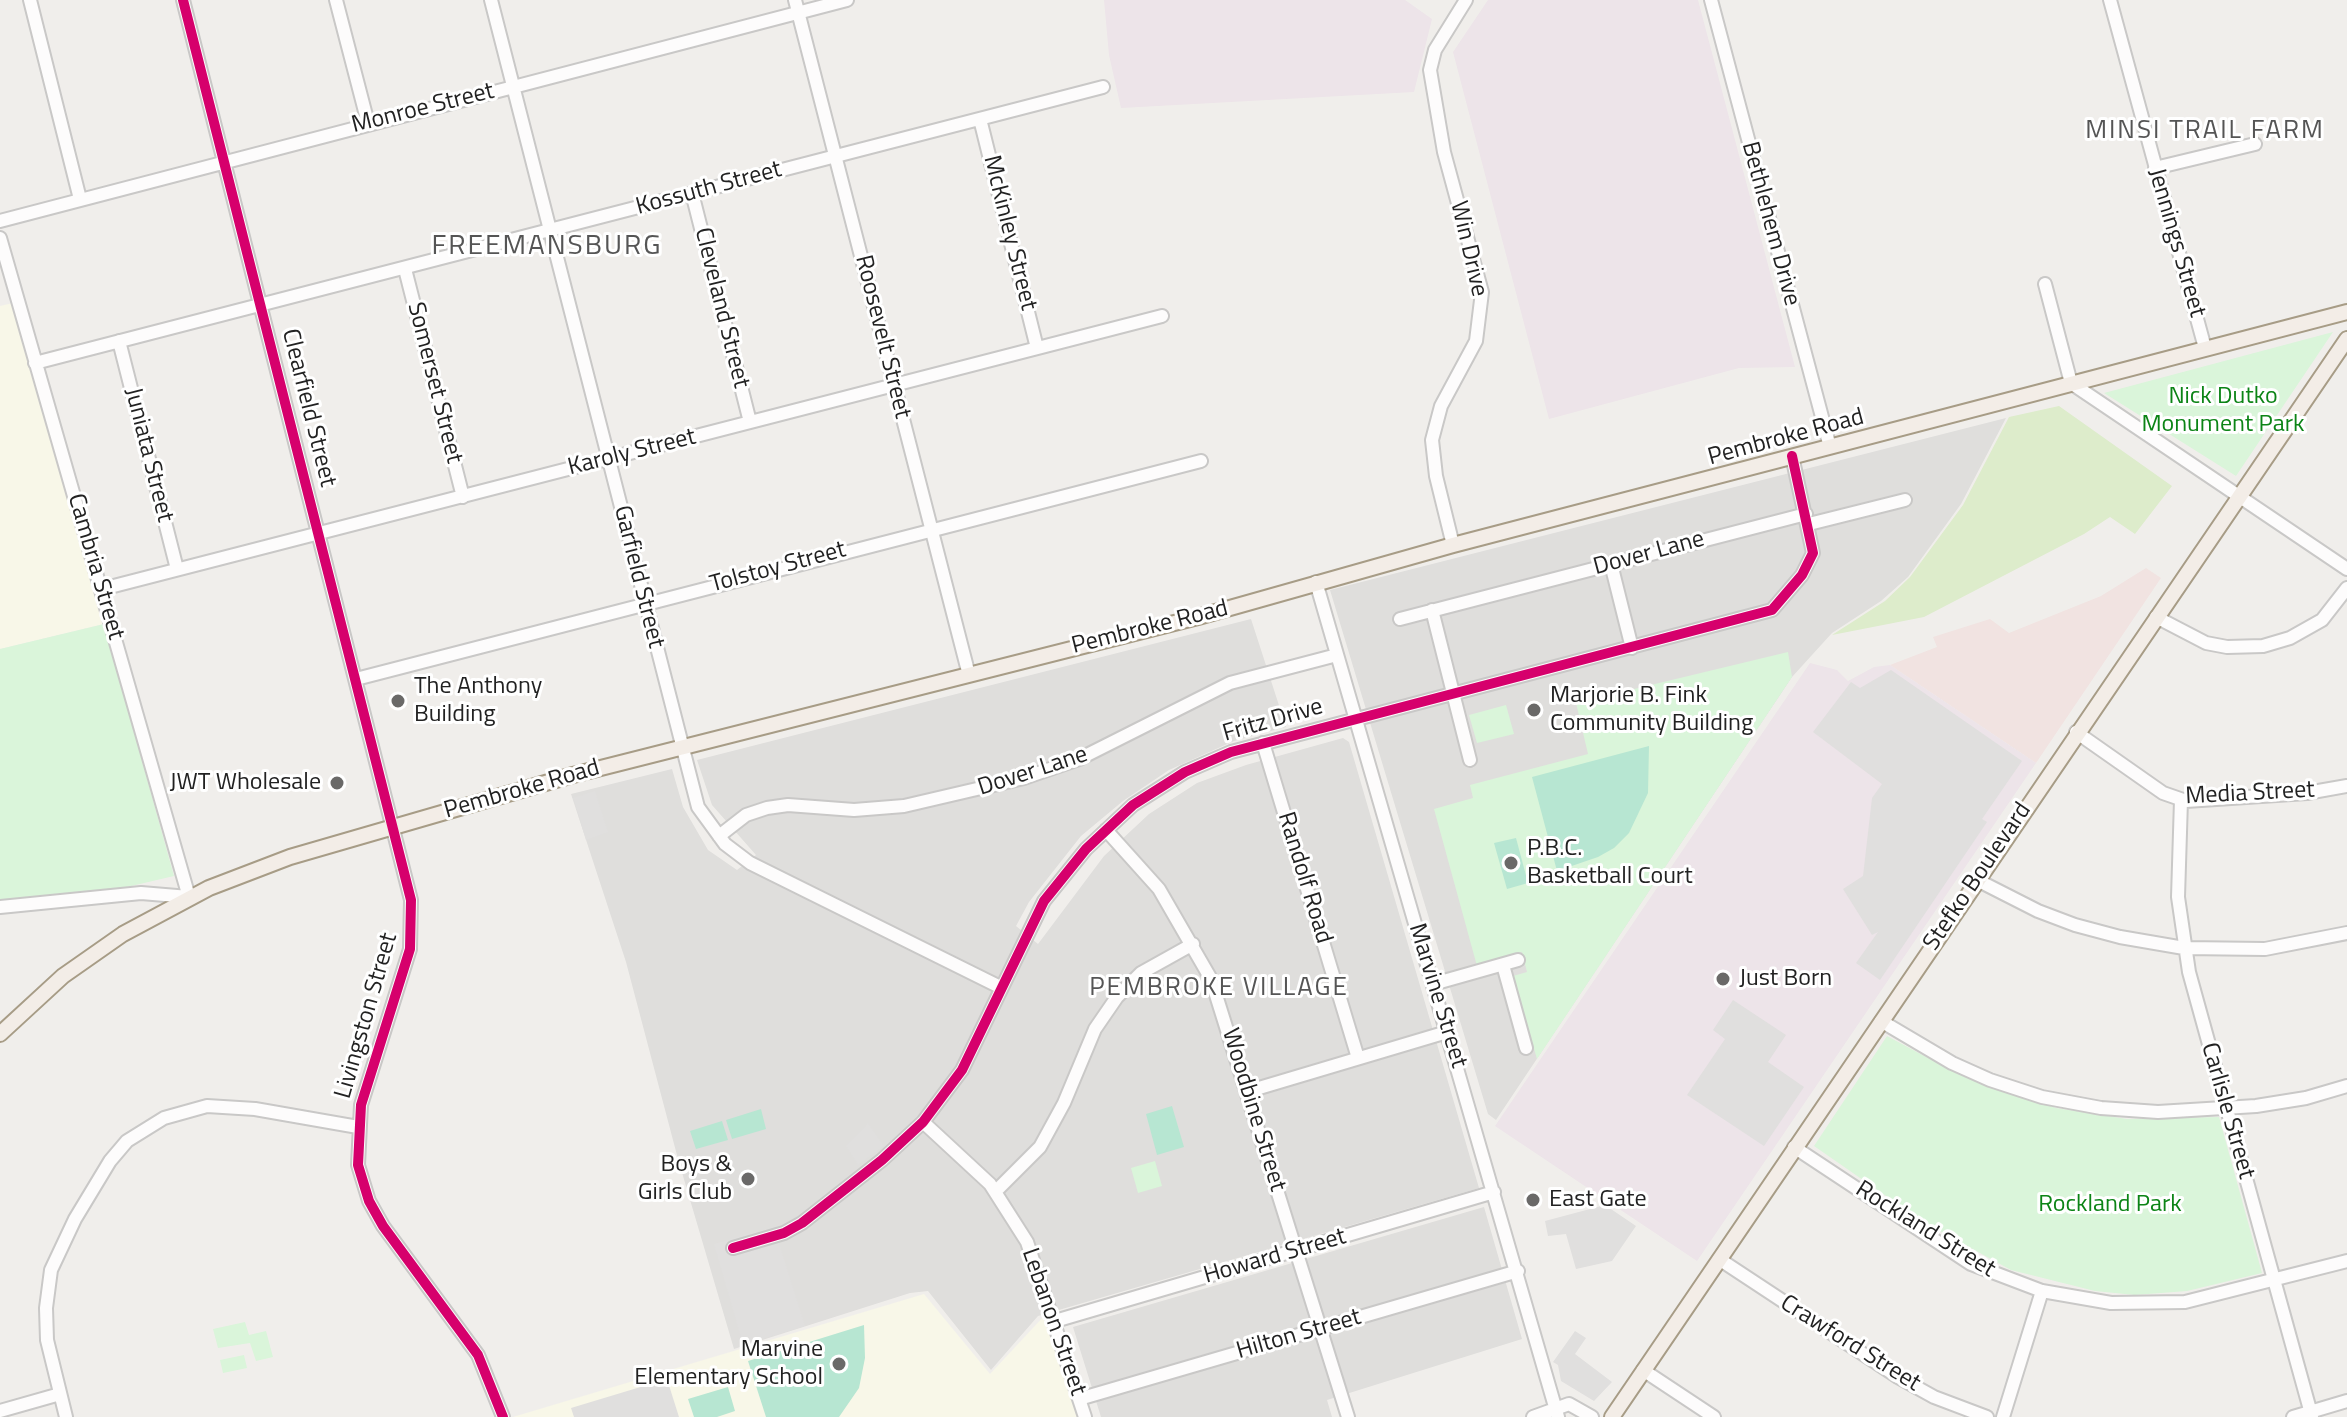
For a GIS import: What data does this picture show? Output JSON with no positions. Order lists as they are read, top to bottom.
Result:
{
  "streets": {
    "main road": ["Pembroke Road", "Stefko Boulevard"],
    "street": [
      "Monroe Street",
      "Kossuth Street",
      "Bethlehem Drive",
      "McKinley Street",
      "Jennings Street",
      "Win Drive",
      "Cleveland Street",
      "Roosevelt Street",
      "Somerset Street",
      "Clearfield Street",
      "Karoly Street",
      "Juniata Street",
      "Dover Lane",
      "Cambria Street",
      "Tolstoy Street",
      "Garfield Street",
      "Fritz Drive",
      "Media Street",
      "Randolf Road",
      "Marvine Street",
      "Livingston Street",
      "Woodbine Street",
      "Carlisle Street",
      "Rockland Street",
      "Howard Street",
      "Lebanon Street",
      "Hilton Street",
      "Crawford Street"
    ]
  },
  "crossings": [
    ["Monroe Street", "Roosevelt Street"],
    ["Monroe Street", "Clearfield Street"],
    ["Monroe Street", "Garfield Street"],
    ["Kossuth Street", "McKinley Street"],
    ["Kossuth Street", "Cleveland Street"],
    ["Kossuth Street", "Roosevelt Street"],
    ["Kossuth Street", "Somerset Street"],
    ["Kossuth Street", "Clearfield Street"],
    ["Kossuth Street", "Juniata Street"],
    ["Kossuth Street", "Cambria Street"],
    ["Kossuth Street", "Garfield Street"],
    ["Bethlehem Drive", "Pembroke Road"],
    ["McKinley Street", "Karoly Street"],
    ["Jennings Street", "Pembroke Road"],
    ["Win Drive", "Pembroke Road"],
    ["Cleveland Street", "Karoly Street"],
    ["Roosevelt Street", "Pembroke Road"],
    ["Roosevelt Street", "Karoly Street"],
    ["Roosevelt Street", "Tolstoy Street"],
    ["Somerset Street", "Karoly Street"],
    ["Clearfield Street", "Pembroke Road"],
    ["Clearfield Street", "Karoly Street"],
    ["Clearfield Street", "Tolstoy Street"],
    ["Clearfield Street", "Livingston Street"],
    ["Pembroke Road", "Cambria Street"],
    ["Pembroke Road", "Garfield Street"],
    ["Pembroke Road", "Fritz Drive"],
    ["Pembroke Road", "Marvine Street"],
    ["Pembroke Road", "Livingston Street"],
    ["Karoly Street", "Juniata Street"],
    ["Karoly Street", "Cambria Street"],
    ["Karoly Street", "Garfield Street"],
    ["Dover Lane", "Garfield Street"],
    ["Dover Lane", "Fritz Drive"],
    ["Dover Lane", "Marvine Street"],
    ["Tolstoy Street", "Garfield Street"],
    ["Garfield Street", "Fritz Drive"],
    ["Fritz Drive", "Randolf Road"],
    ["Fritz Drive", "Marvine Street"],
    ["Fritz Drive", "Woodbine Street"],
    ["Fritz Drive", "Lebanon Street"],
    ["Media Street", "Stefko Boulevard"],
    ["Media Street", "Carlisle Street"],
    ["Stefko Boulevard", "Rockland Street"],
    ["Stefko Boulevard", "Crawford Street"],
    ["Marvine Street", "Howard Street"],
    ["Marvine Street", "Hilton Street"],
    ["Woodbine Street", "Howard Street"],
    ["Woodbine Street", "Hilton Street"],
    ["Carlisle Street", "Rockland Street"],
    ["Howard Street", "Lebanon Street"],
    ["Lebanon Street", "Hilton Street"]
  ],
  "districts": ["MINSI TRAIL FARM", "FREEMANSBURG", "PEMBROKE VILLAGE"],
  "parks": ["Nick Dutko Monument Park", "Rockland Park"],
  "places": [
    "The Anthony Building",
    "Marjorie B. Fink Community Building",
    "JWT Wholesale",
    "P.B.C. Basketball Court",
    "Just Born",
    "Boys & Girls Club",
    "East Gate",
    "Marvine Elementary School"
  ]
}
